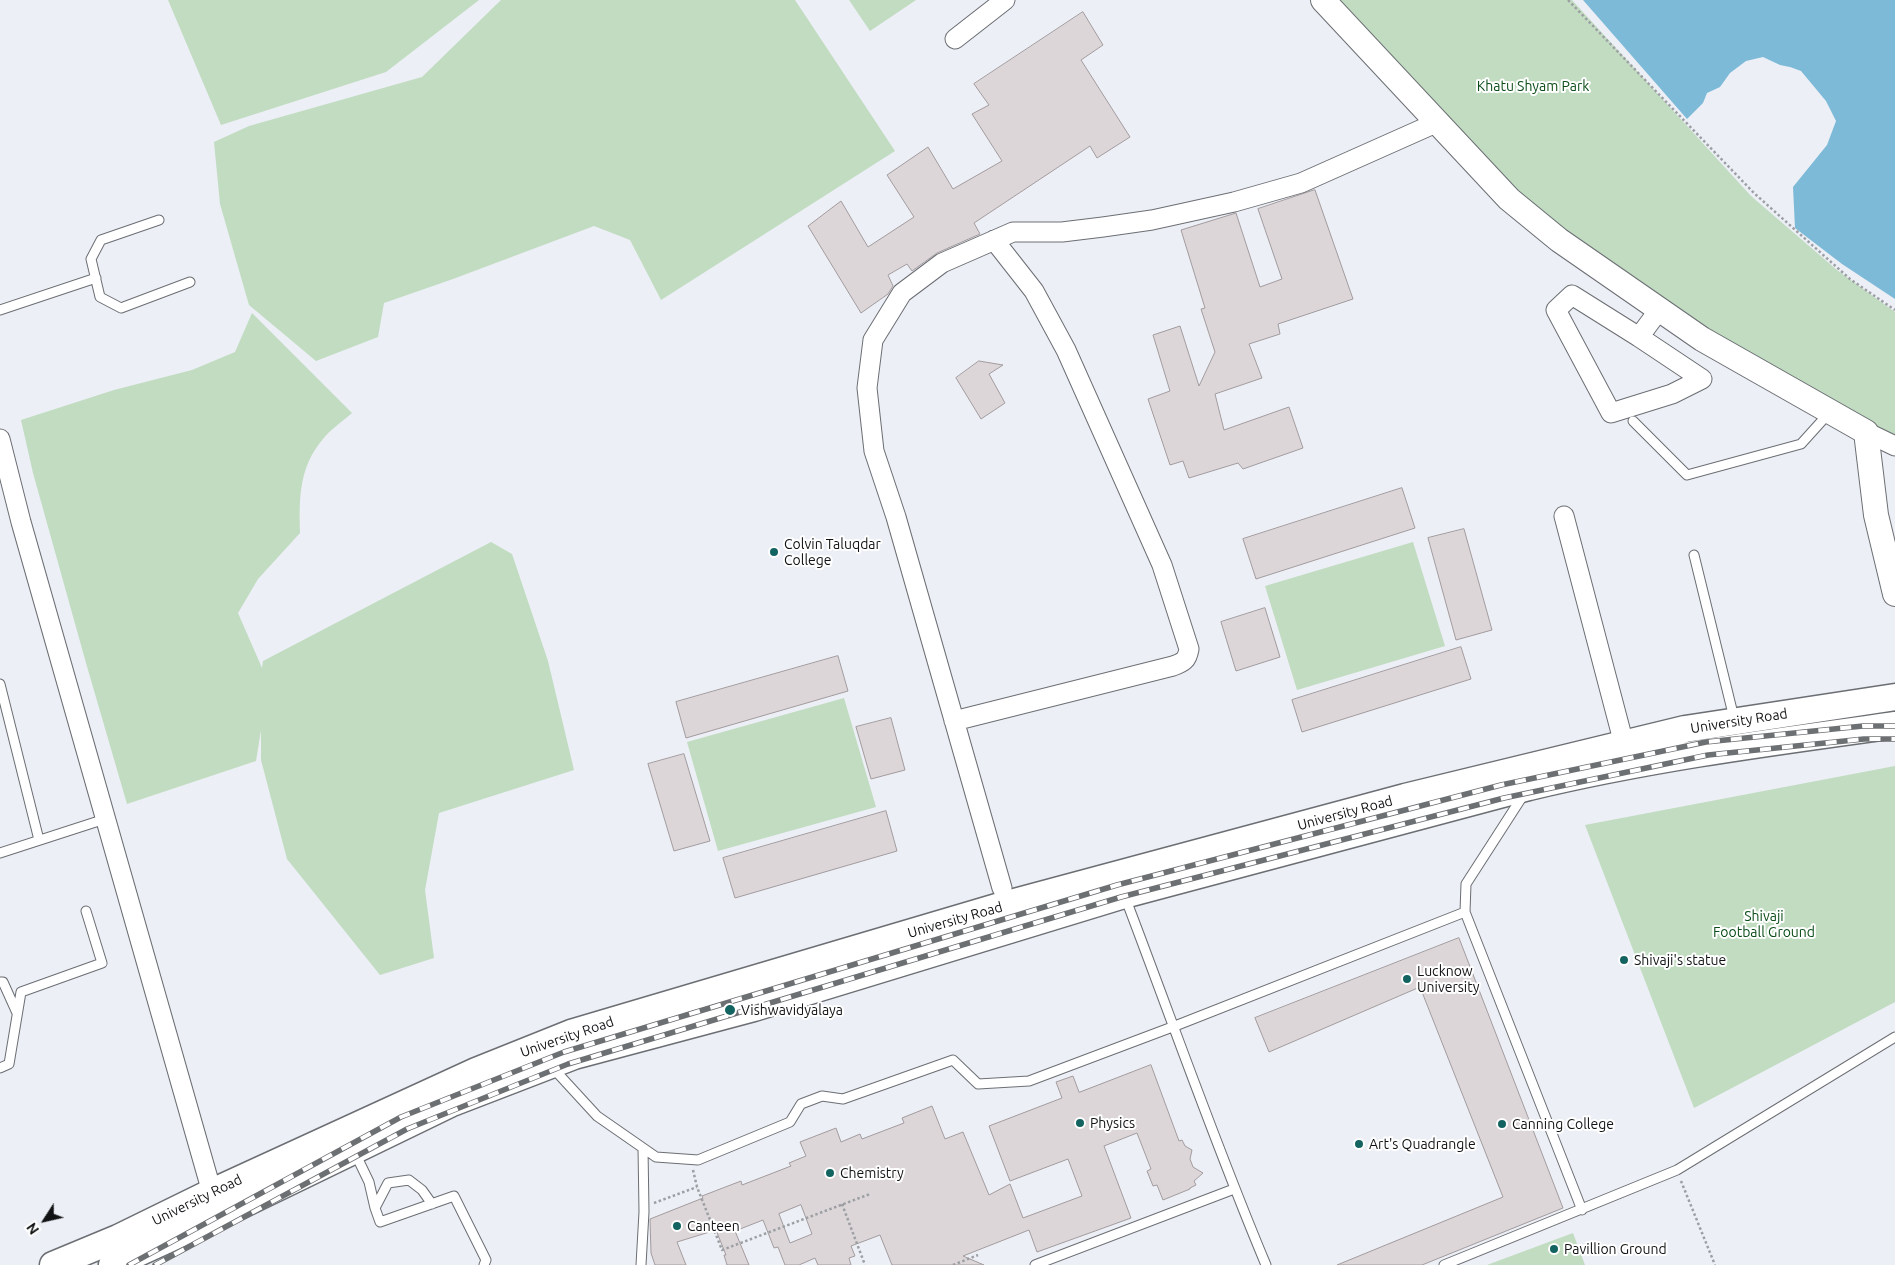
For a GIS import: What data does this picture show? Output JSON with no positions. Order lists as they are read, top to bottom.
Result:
{
  "streets": {
    "main road": ["University Road"]
  },
  "parks": ["Khatu Shyam Park", "Shivaji Football Ground"],
  "places": [
    "Colvin Taluqdar College",
    "Shivaji's statue",
    "Lucknow University",
    "Vishwavidyalaya",
    "Physics",
    "Canning College",
    "Art's Quadrangle",
    "Chemistry",
    "Canteen",
    "Pavillion Ground"
  ],
  "north": "bottom left"
}
